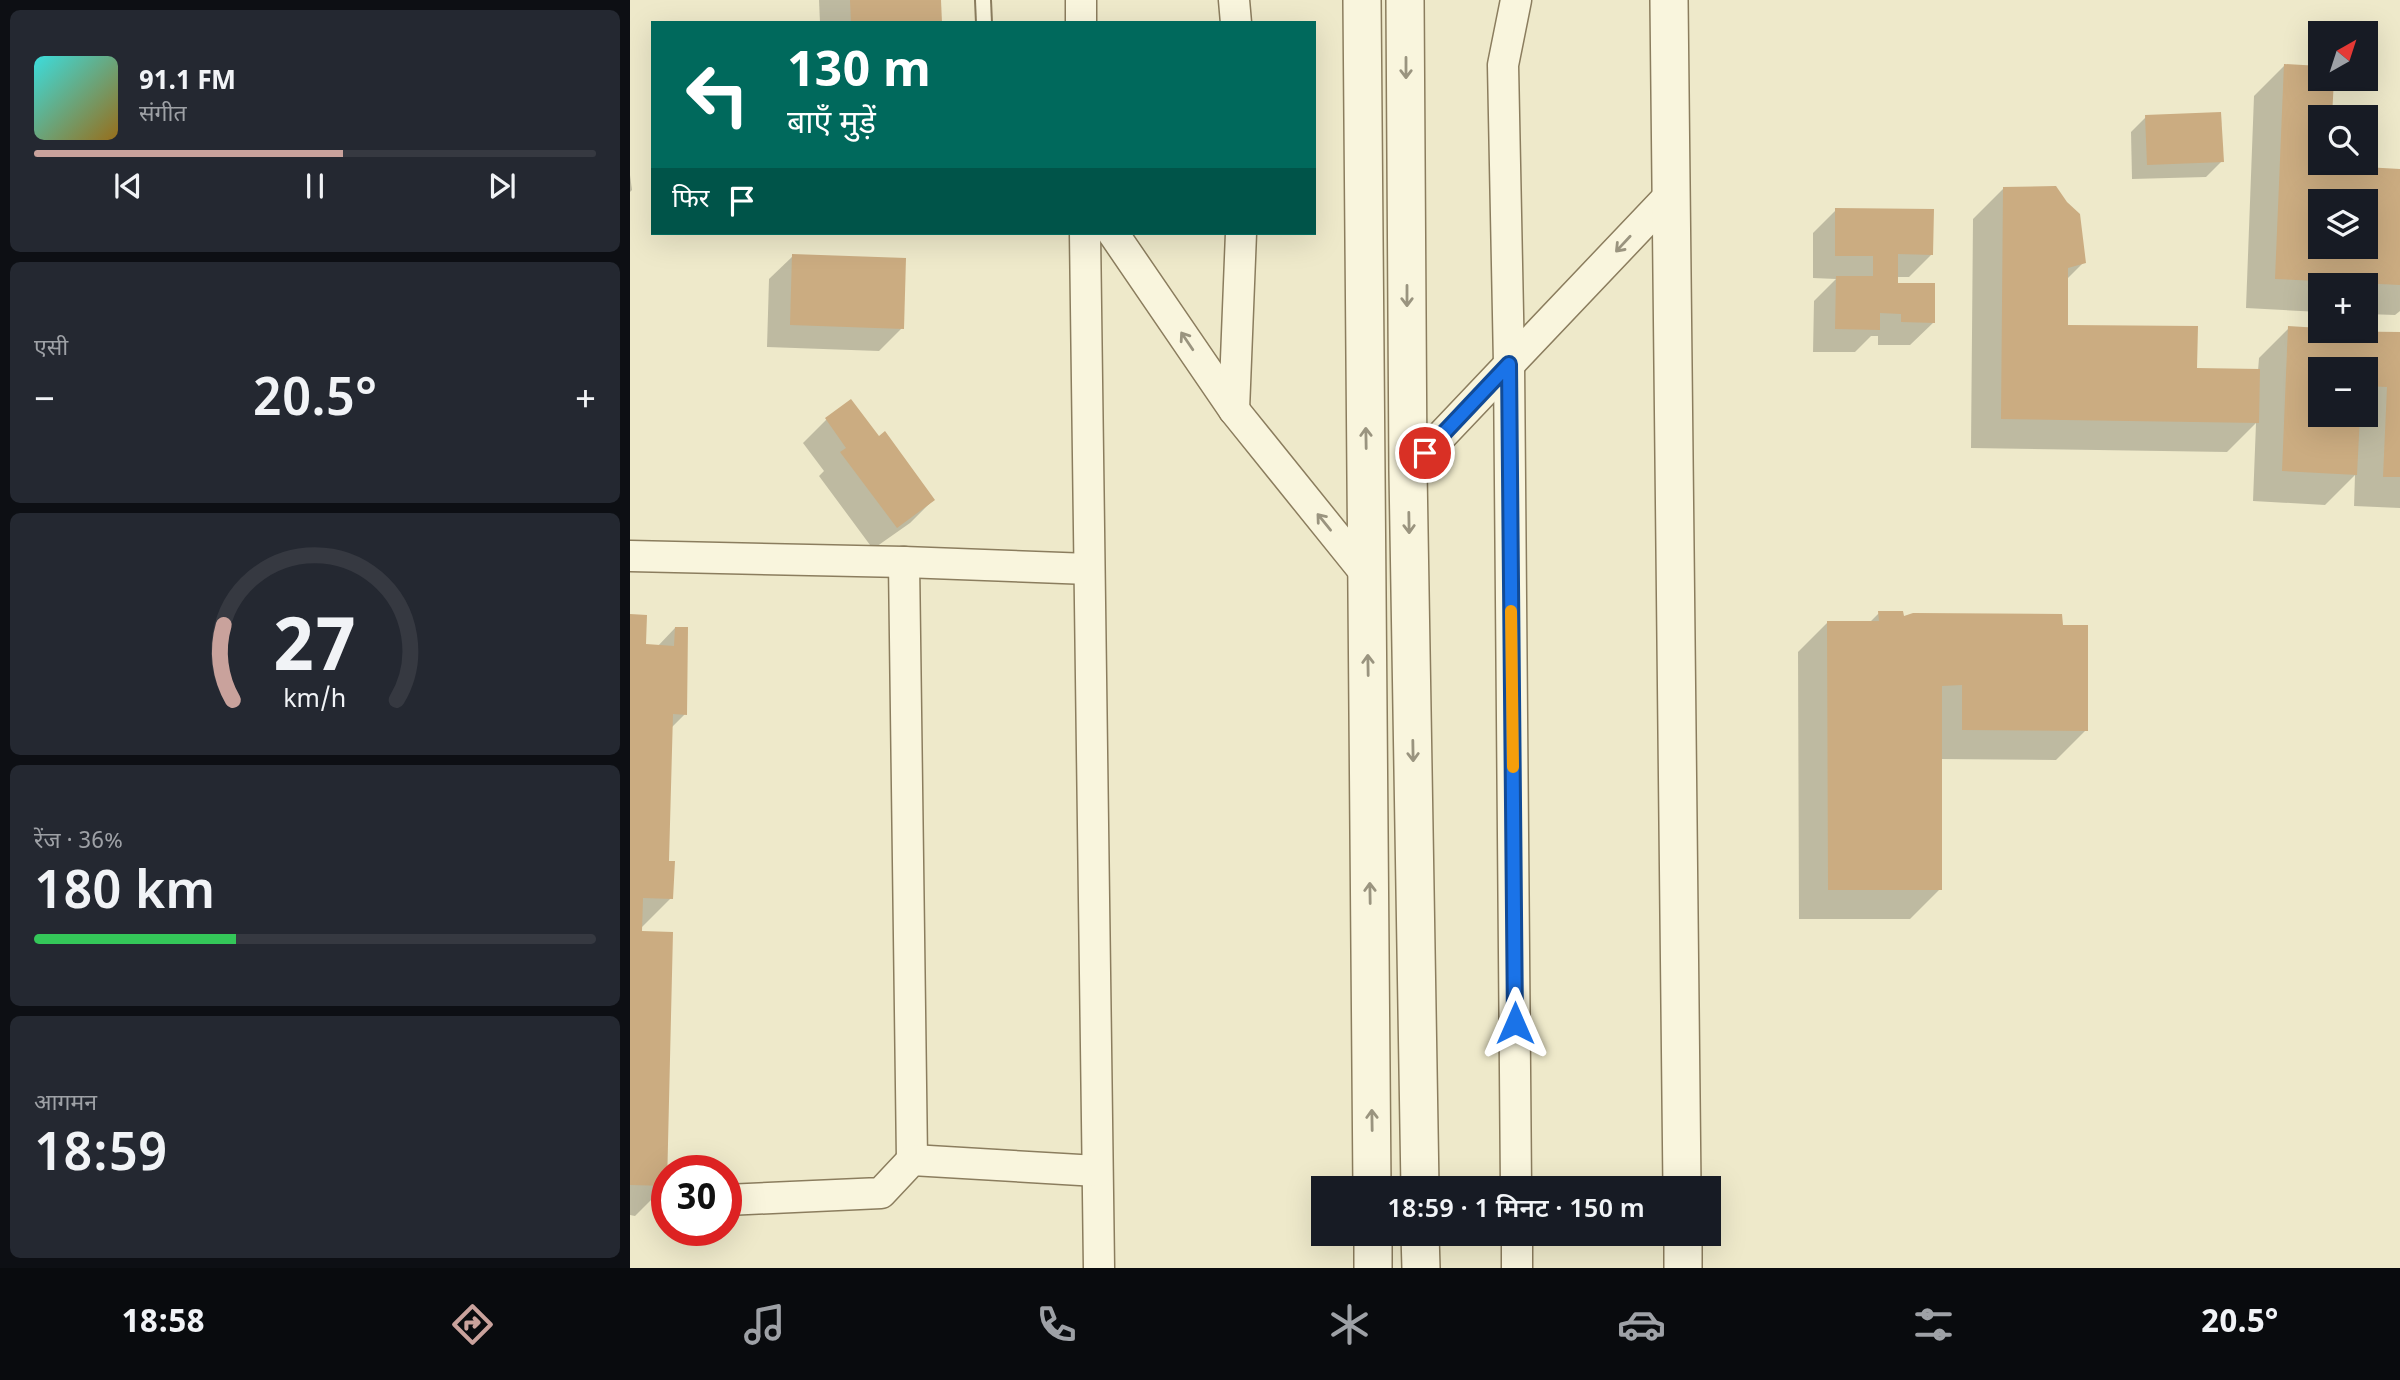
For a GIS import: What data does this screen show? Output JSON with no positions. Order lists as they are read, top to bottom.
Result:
{
  "north": "top right",
  "page": {
    "map_buttons": ["+", "−"],
    "turn": ["130 m", "बाएँ मुड़ें"],
    "song": ["91.1 FM", "संगीत"],
    "then": "फिर",
    "tile": [
      "एसी",
      ["रेंज · 36%", "180 km"],
      ["आगमन", "18:59"]
    ],
    "heat": ["−", "20.5°", "+"],
    "limit": "30",
    "trip": "18:59 · 1 मिनट · 150 m",
    "tabs": ["18:58", "20.5°"],
    "gauge": ["27", "km/h"]
  }
}
